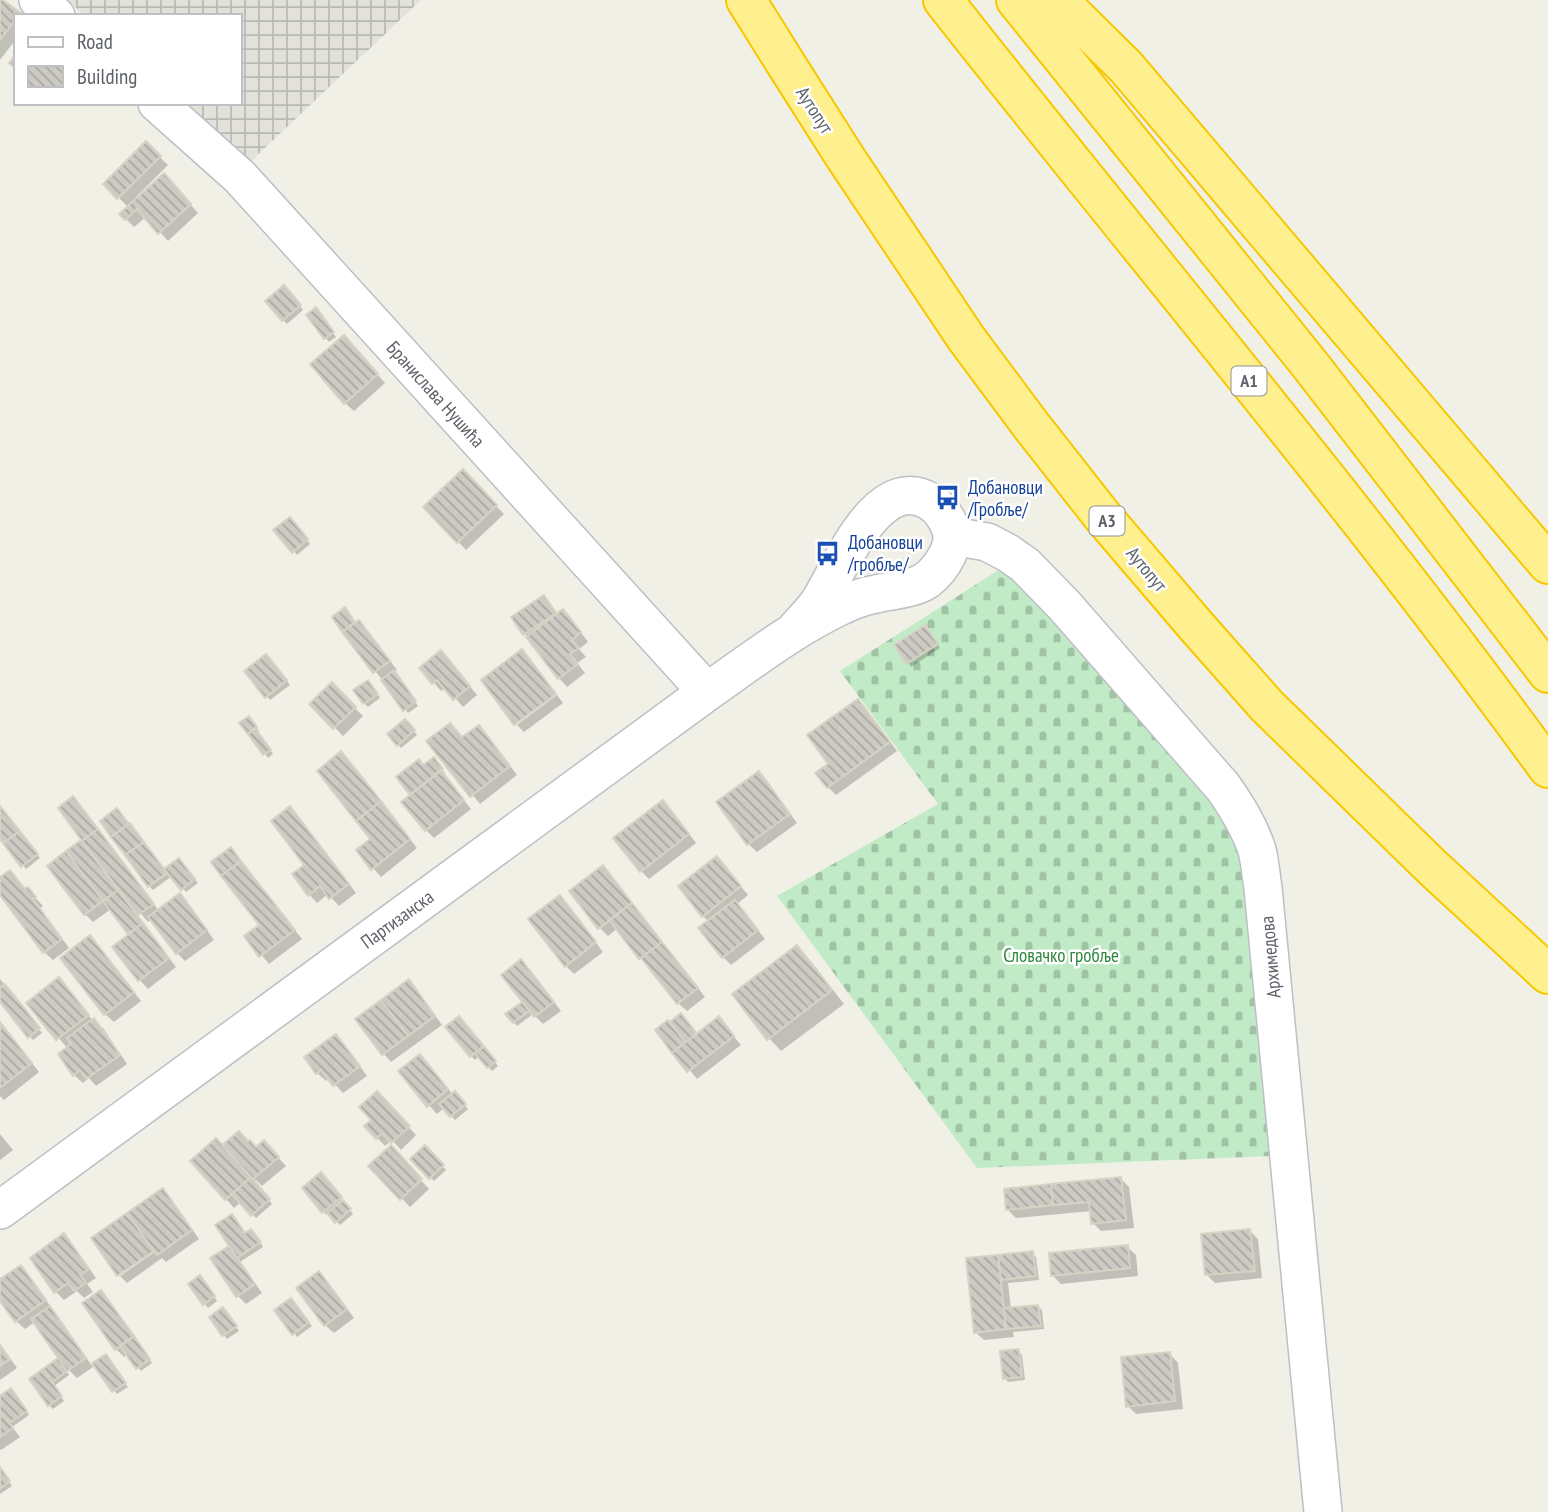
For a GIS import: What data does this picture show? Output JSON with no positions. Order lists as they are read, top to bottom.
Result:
{
  "streets": {
    "highway": ["Аутопут", "A1", "A3"],
    "street": ["Бранислава Нушића", "Партизанска", "Архимедова"]
  },
  "crossings": [
    ["Бранислава Нушића", "Партизанска"]
  ],
  "parks": ["Словачко гробље"],
  "places": {
    "bus stop": ["Добановци /Гробље/", "Добановци /гробље/"]
  },
  "legend": ["Road", "Building"]
}
